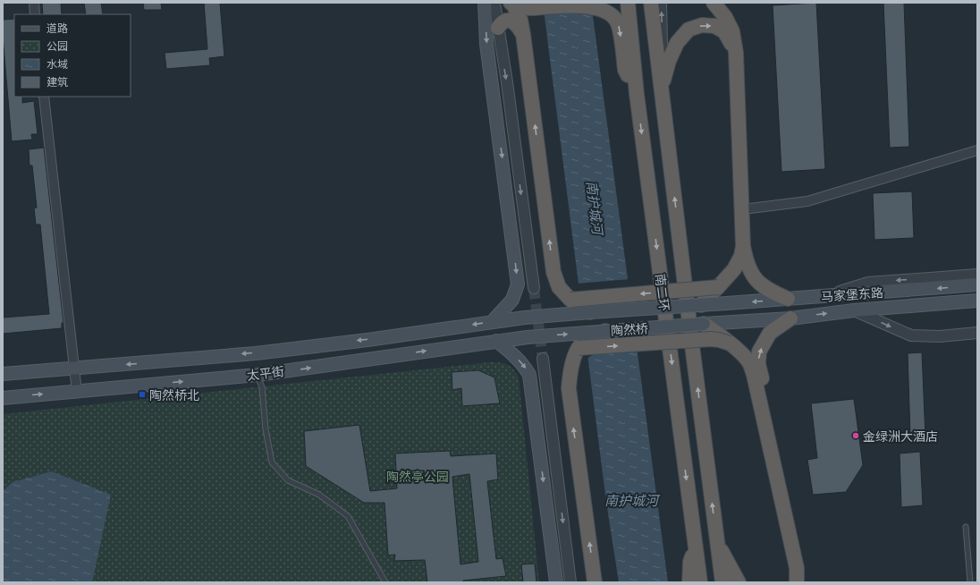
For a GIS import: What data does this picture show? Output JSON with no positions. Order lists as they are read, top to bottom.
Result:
{
  "streets": {
    "highway": ["南二环"],
    "main road": ["马家堡东路", "陶然桥", "太平街"]
  },
  "crossings": [
    ["马家堡东路", "陶然桥"],
    ["陶然桥", "太平街"]
  ],
  "water": ["南护城河"],
  "parks": ["陶然亭公园"],
  "places": {
    "transit": ["陶然桥北"],
    "other": ["金绿洲大酒店"]
  },
  "legend": [
    "道路",
    "公园",
    "水域",
    "建筑"
  ]
}
